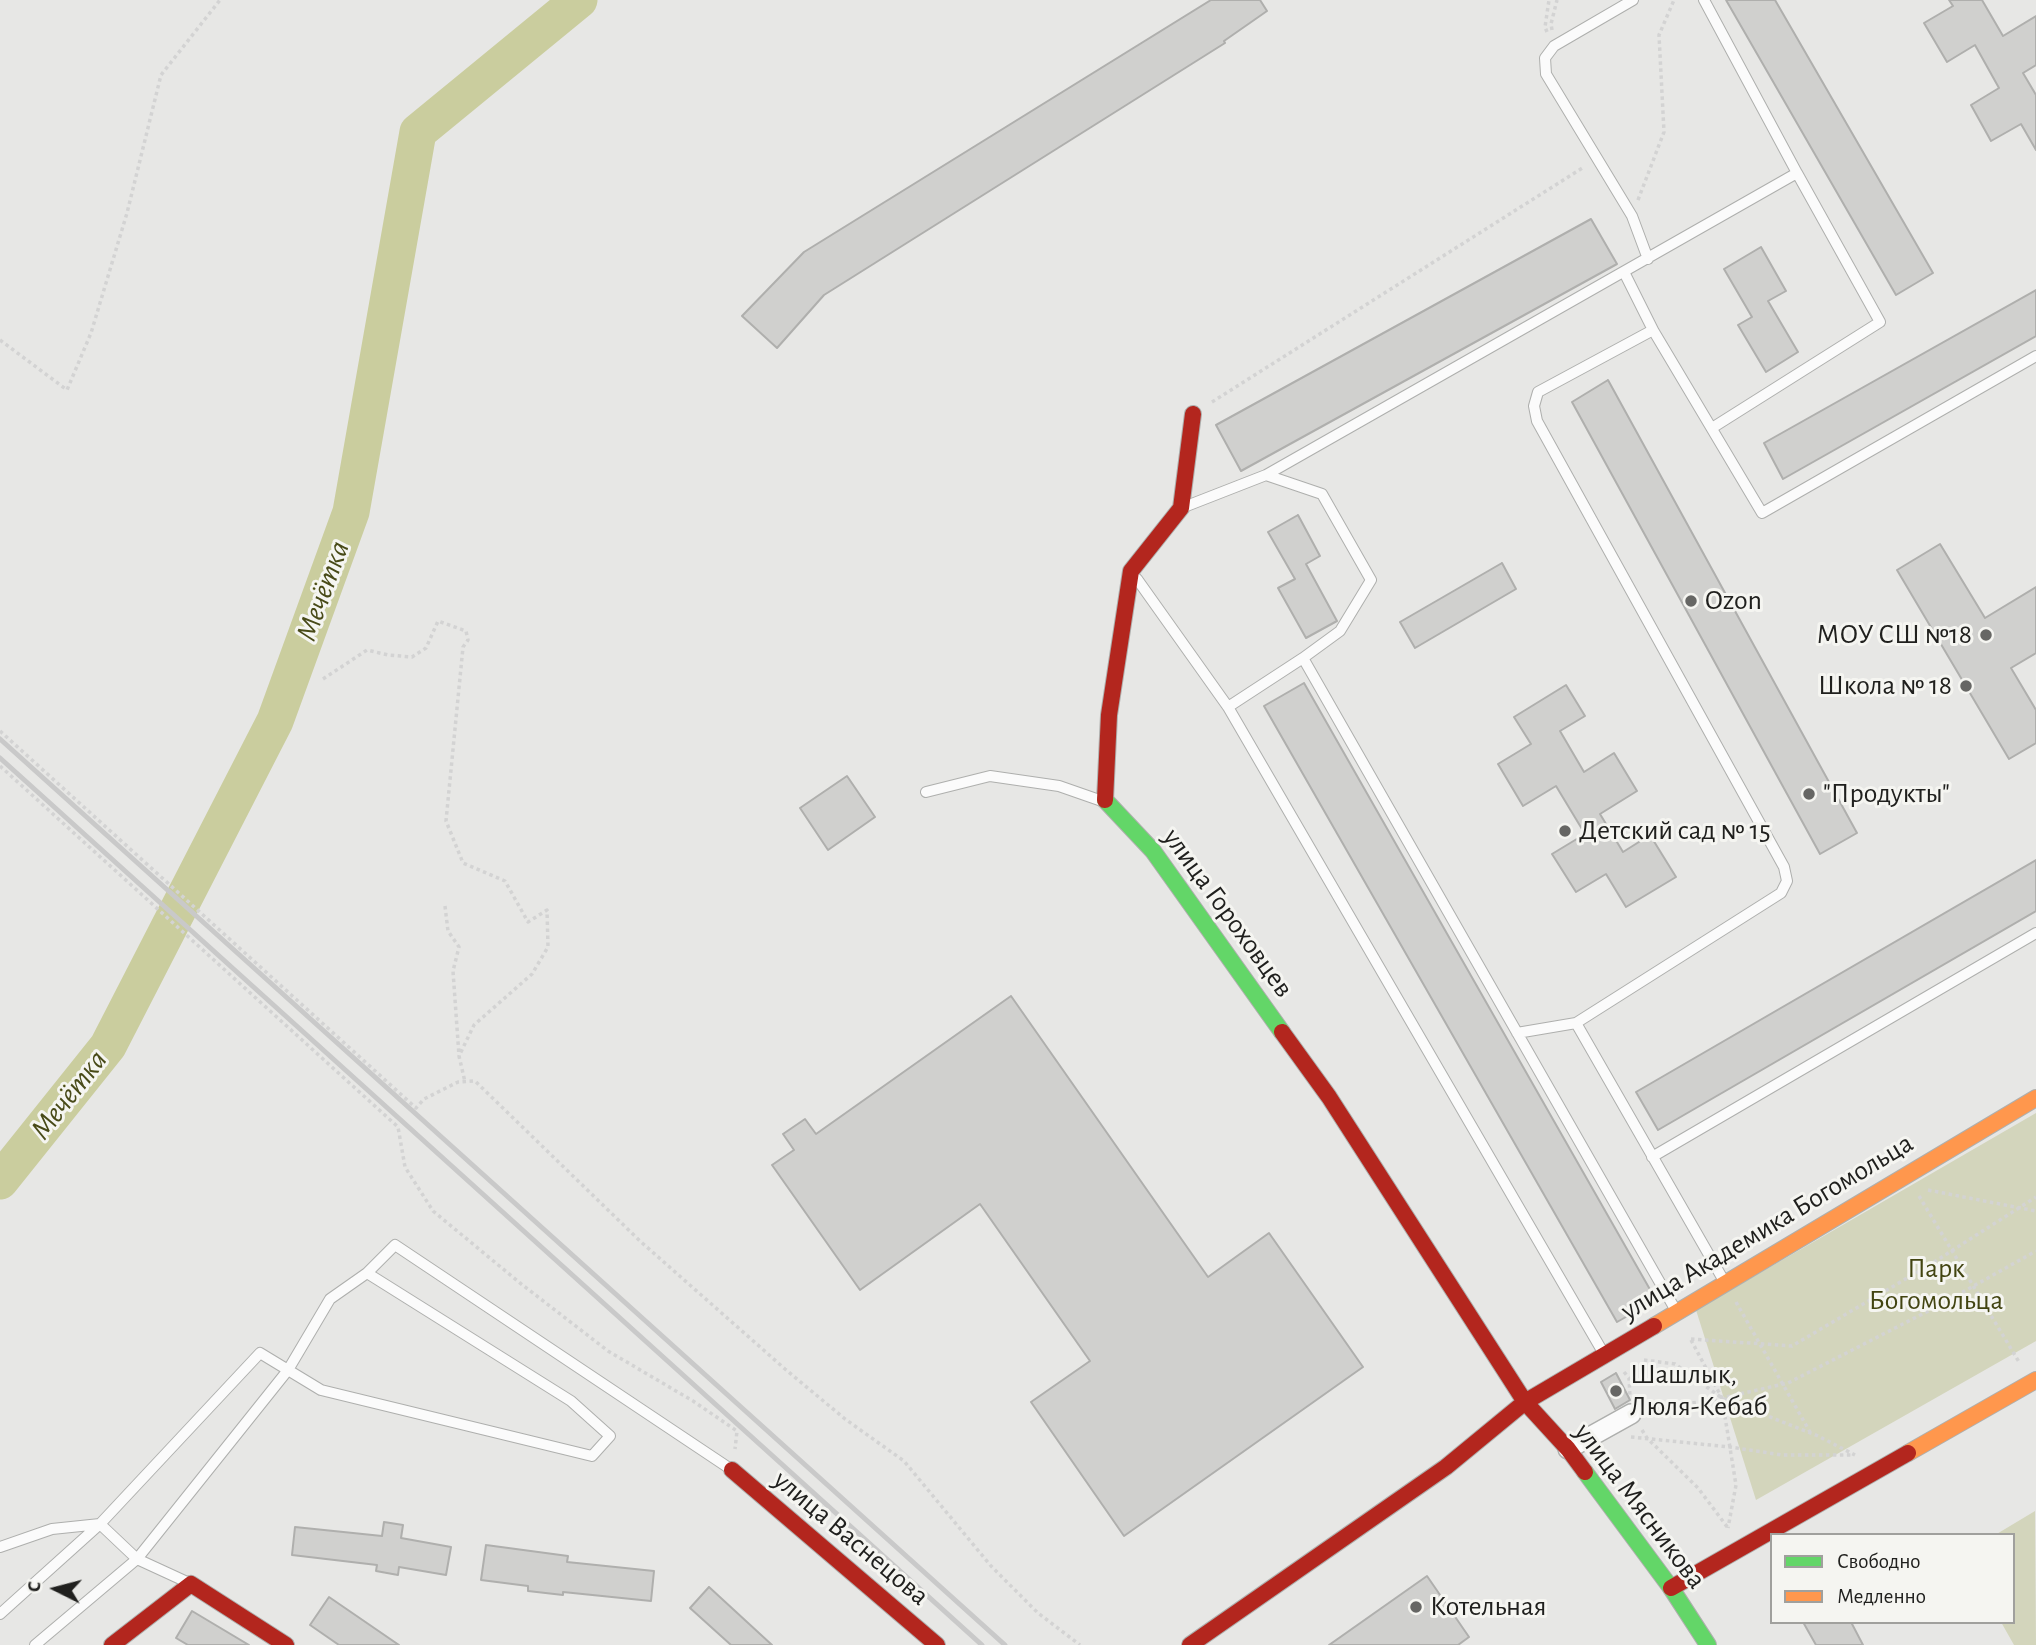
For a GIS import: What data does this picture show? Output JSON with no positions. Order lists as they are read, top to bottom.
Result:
{
  "streets": {
    "street": [
      "улица Гороховцев",
      "улица Академика Богомольца",
      "улица Мясникова",
      "улица Васнецова"
    ]
  },
  "crossings": [
    ["улица Гороховцев", "улица Академика Богомольца"],
    ["улица Гороховцев", "улица Мясникова"],
    ["улица Академика Богомольца", "улица Мясникова"]
  ],
  "water": ["Мечётка"],
  "parks": ["Парк Богомольца"],
  "places": [
    "Ozon",
    "МОУ СШ №18",
    "Школа № 18",
    "\"Продукты\"",
    "Детский сад № 15",
    "Шашлык, Люля-Кебаб",
    "Котельная"
  ],
  "legend": ["Свободно", "Медленно"],
  "north": "left"
}
